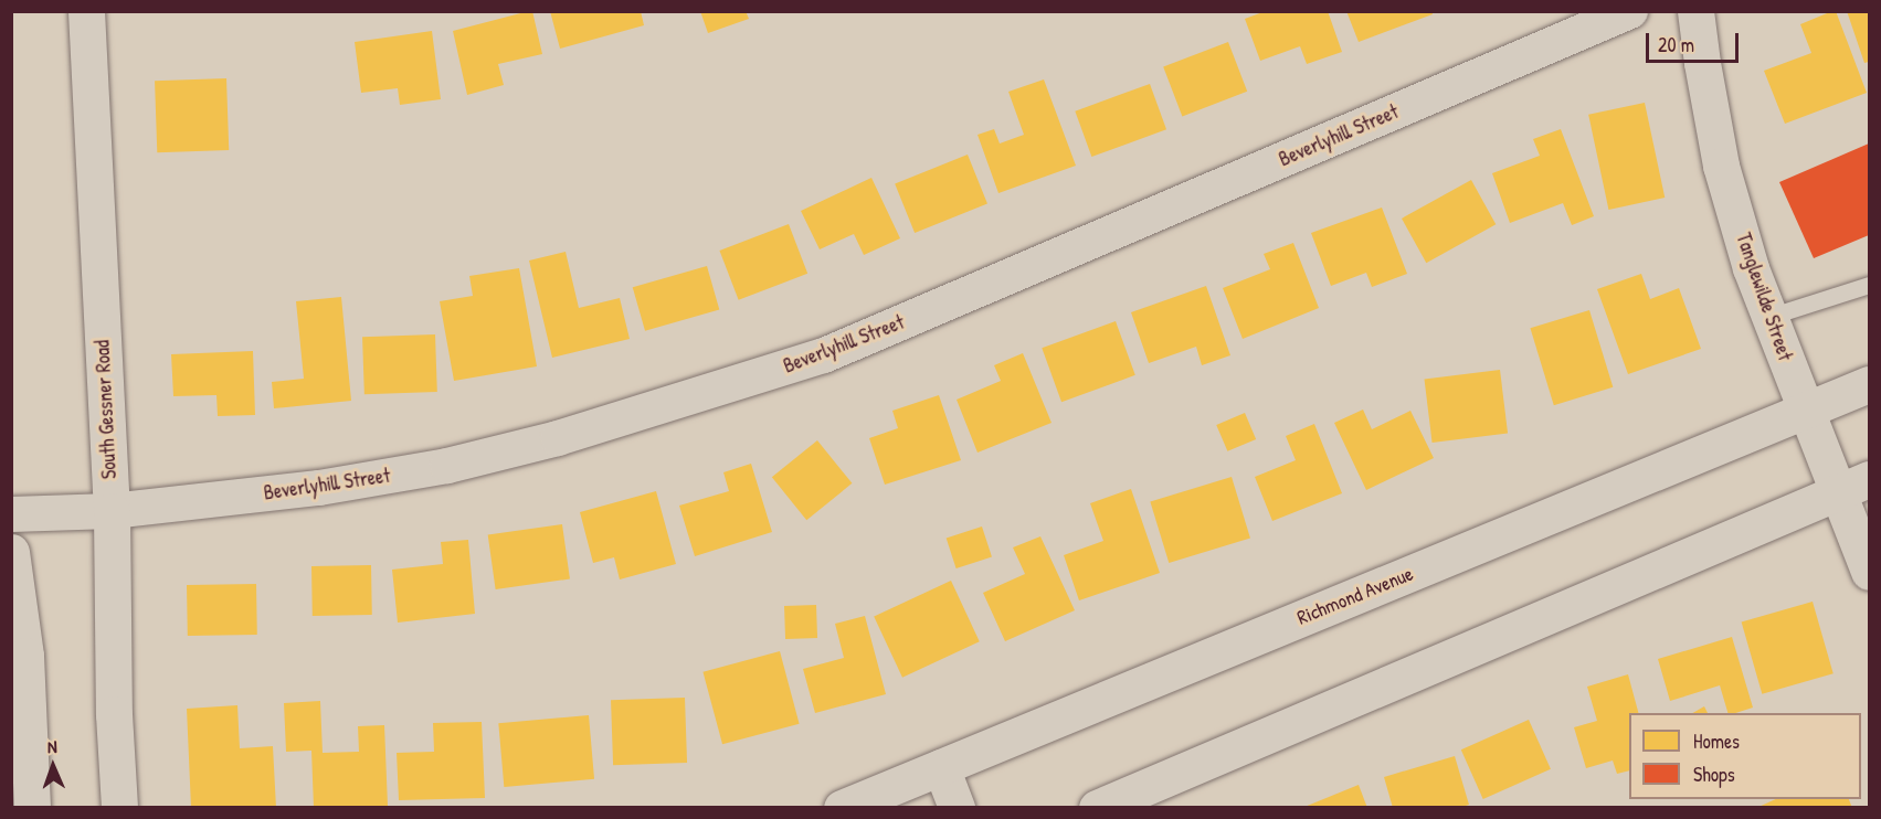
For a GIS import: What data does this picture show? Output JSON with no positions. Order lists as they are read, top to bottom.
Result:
{
  "streets": {
    "main road": ["Tanglewilde Street", "South Gessner Road", "Richmond Avenue"],
    "street": ["Beverlyhill Street"]
  },
  "crossings": [
    ["Beverlyhill Street", "South Gessner Road"],
    ["Tanglewilde Street", "Richmond Avenue"]
  ],
  "legend": ["Homes", "Shops"],
  "scale_bar": "20 m",
  "north": "top"
}
